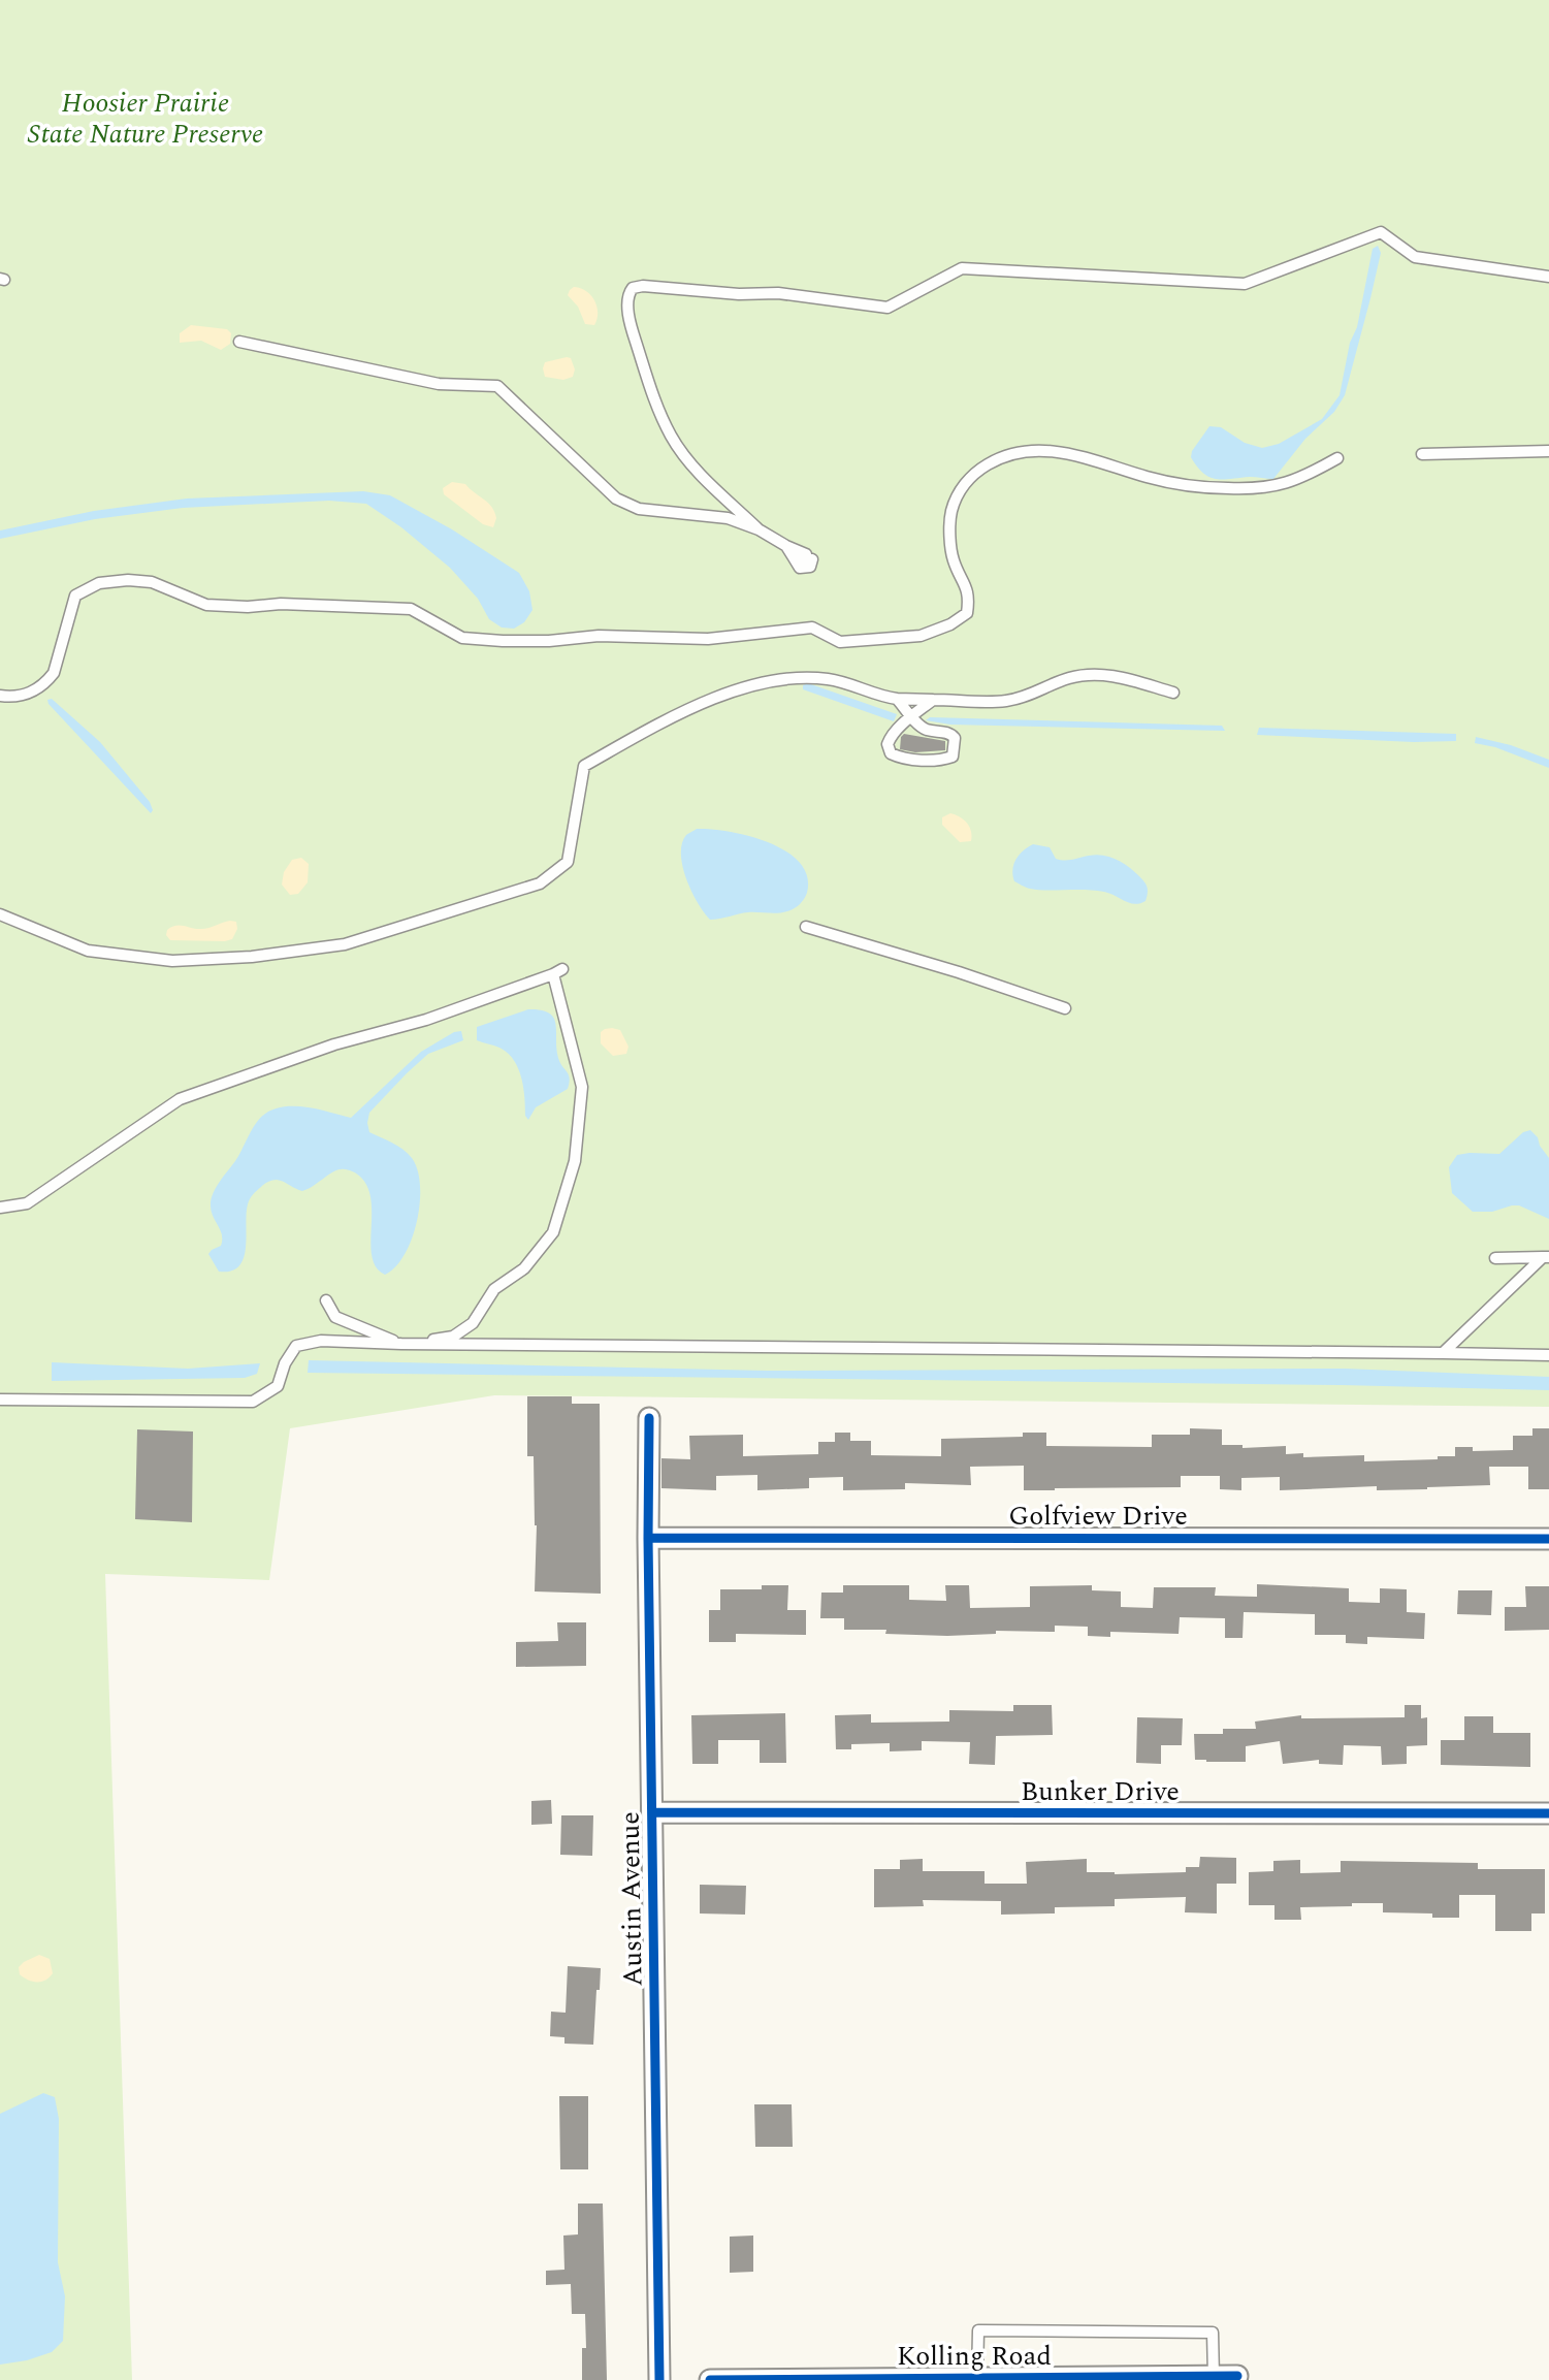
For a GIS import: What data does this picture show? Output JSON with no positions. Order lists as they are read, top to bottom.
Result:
{
  "streets": {
    "street": [
      "Golfview Drive",
      "Bunker Drive",
      "Austin Avenue",
      "Kolling Road"
    ]
  },
  "crossings": [
    ["Golfview Drive", "Austin Avenue"],
    ["Bunker Drive", "Austin Avenue"]
  ],
  "parks": ["Hoosier Prairie State Nature Preserve"]
}
